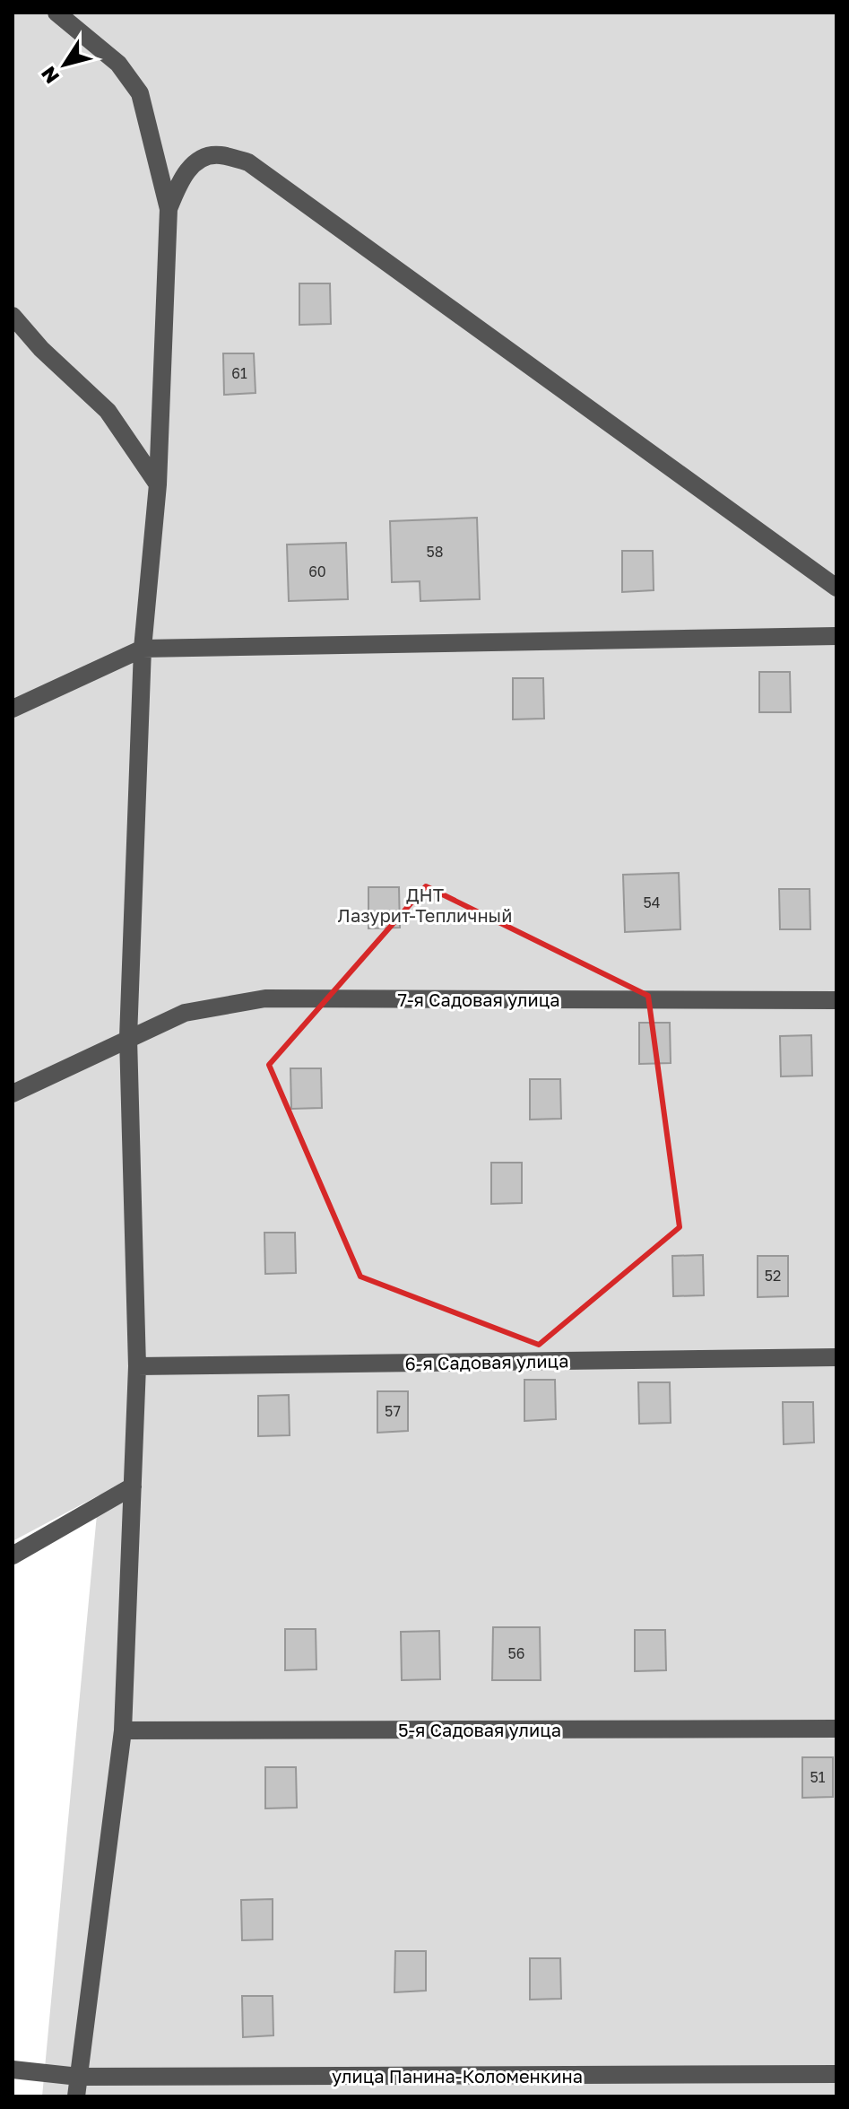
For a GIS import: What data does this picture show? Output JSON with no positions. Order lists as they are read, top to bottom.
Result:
{
  "streets": {
    "street": [
      "7-я Садовая улица",
      "6-я Садовая улица",
      "5-я Садовая улица",
      "улица Панина-Коломенкина"
    ]
  },
  "parks": ["ДНТ Лазурит-Тепличный"],
  "house_numbers": [
    "61",
    "58",
    "60",
    "54",
    "52",
    "57",
    "56",
    "51"
  ],
  "north": "bottom left"
}
